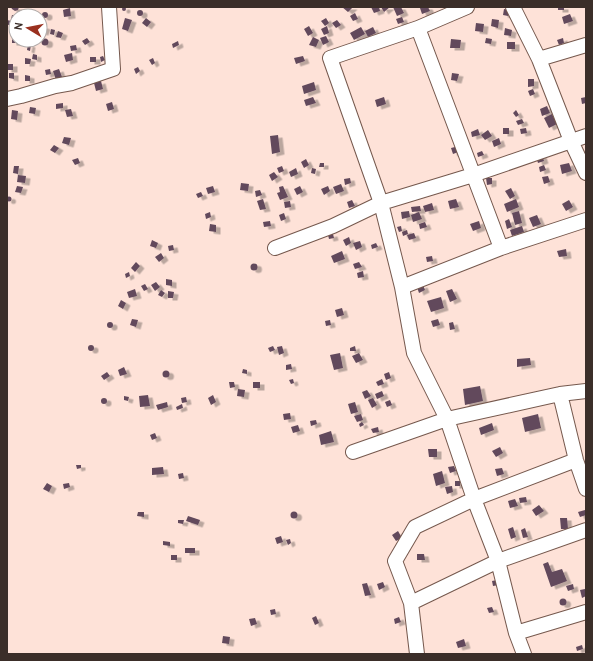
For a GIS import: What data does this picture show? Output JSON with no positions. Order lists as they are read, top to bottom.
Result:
{
  "north": "left"
}
